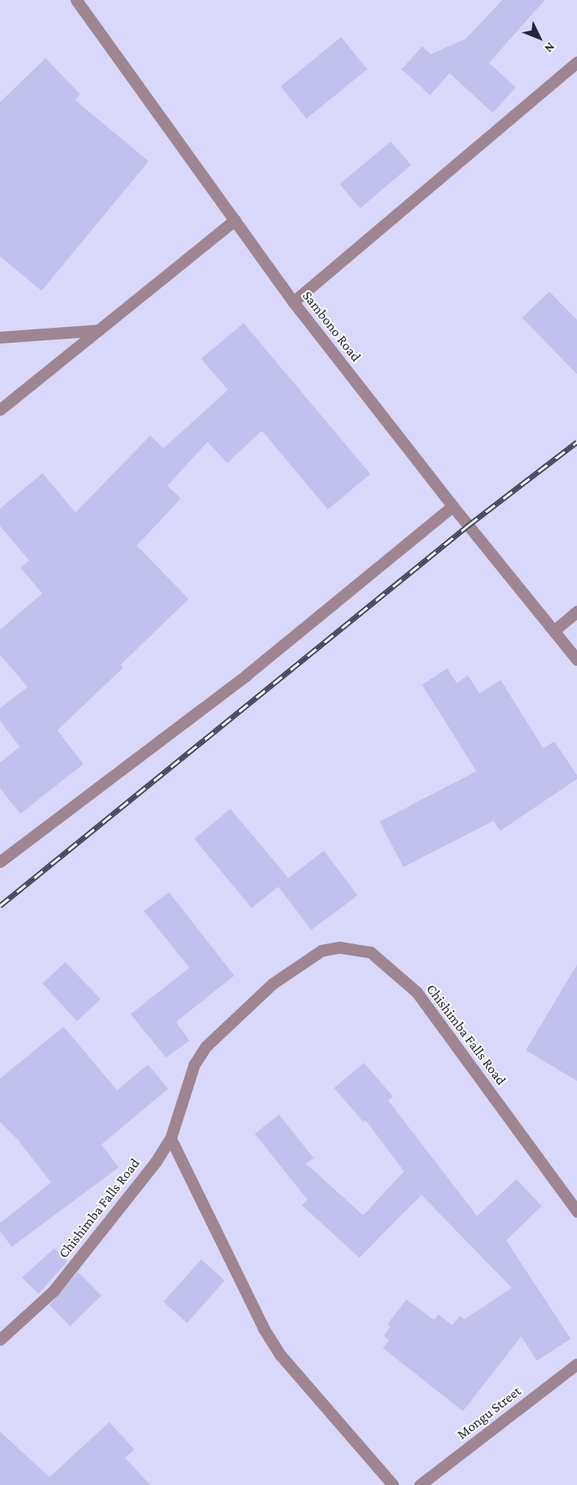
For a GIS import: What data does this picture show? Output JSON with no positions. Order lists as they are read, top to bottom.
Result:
{
  "streets": {
    "street": ["Sambono Road", "Chishimba Falls Road", "Mongu Street"]
  },
  "north": "bottom right"
}
